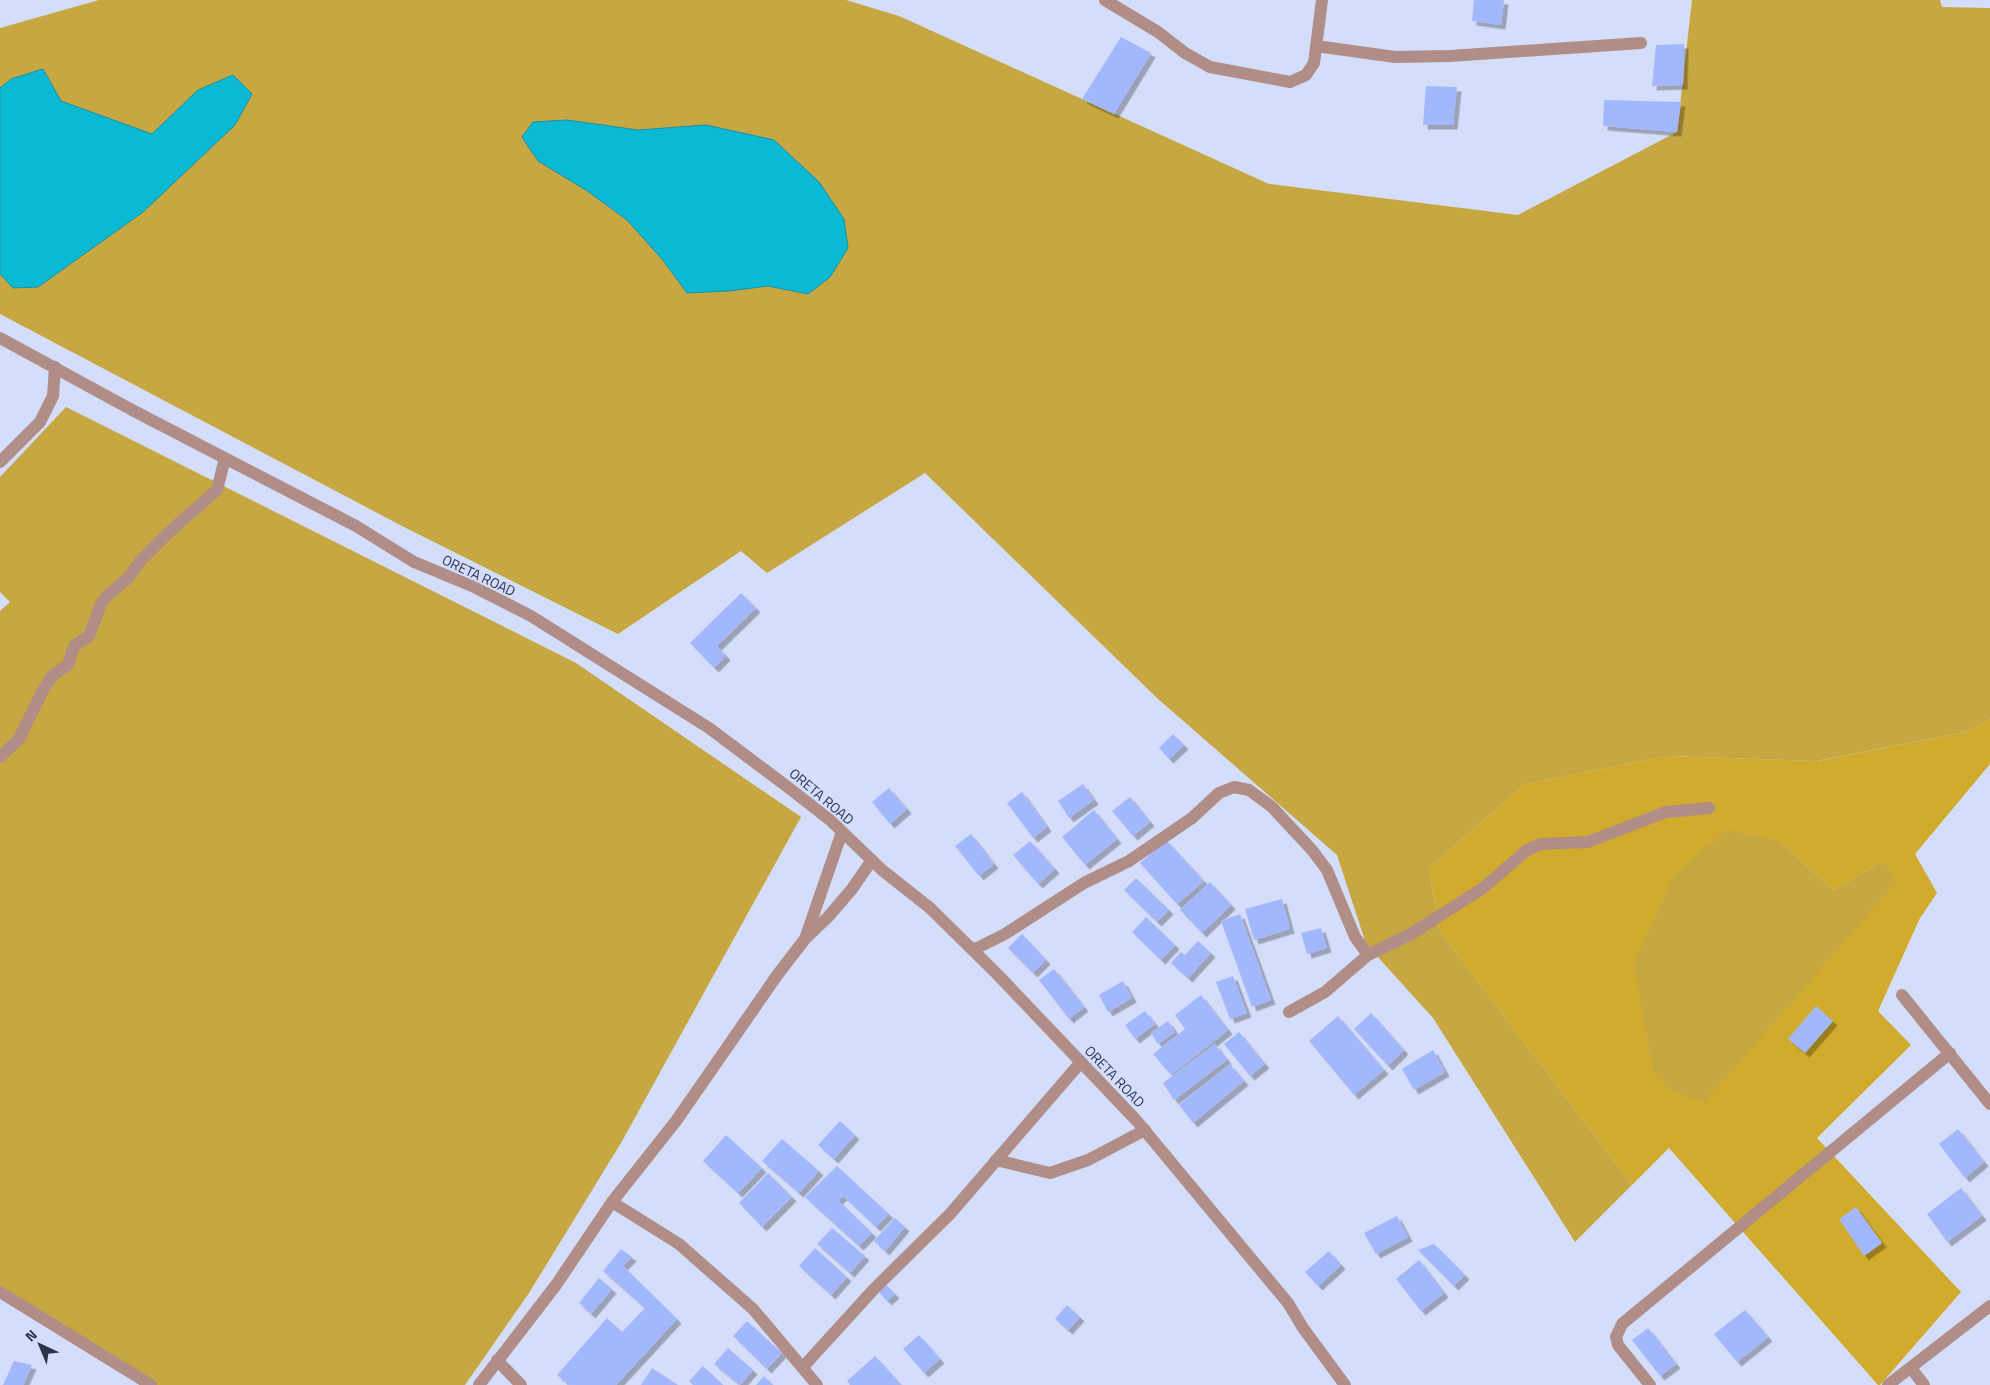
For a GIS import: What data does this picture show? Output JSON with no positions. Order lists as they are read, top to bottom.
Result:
{
  "streets": {
    "street": ["ORETA ROAD"]
  },
  "north": "top left"
}
